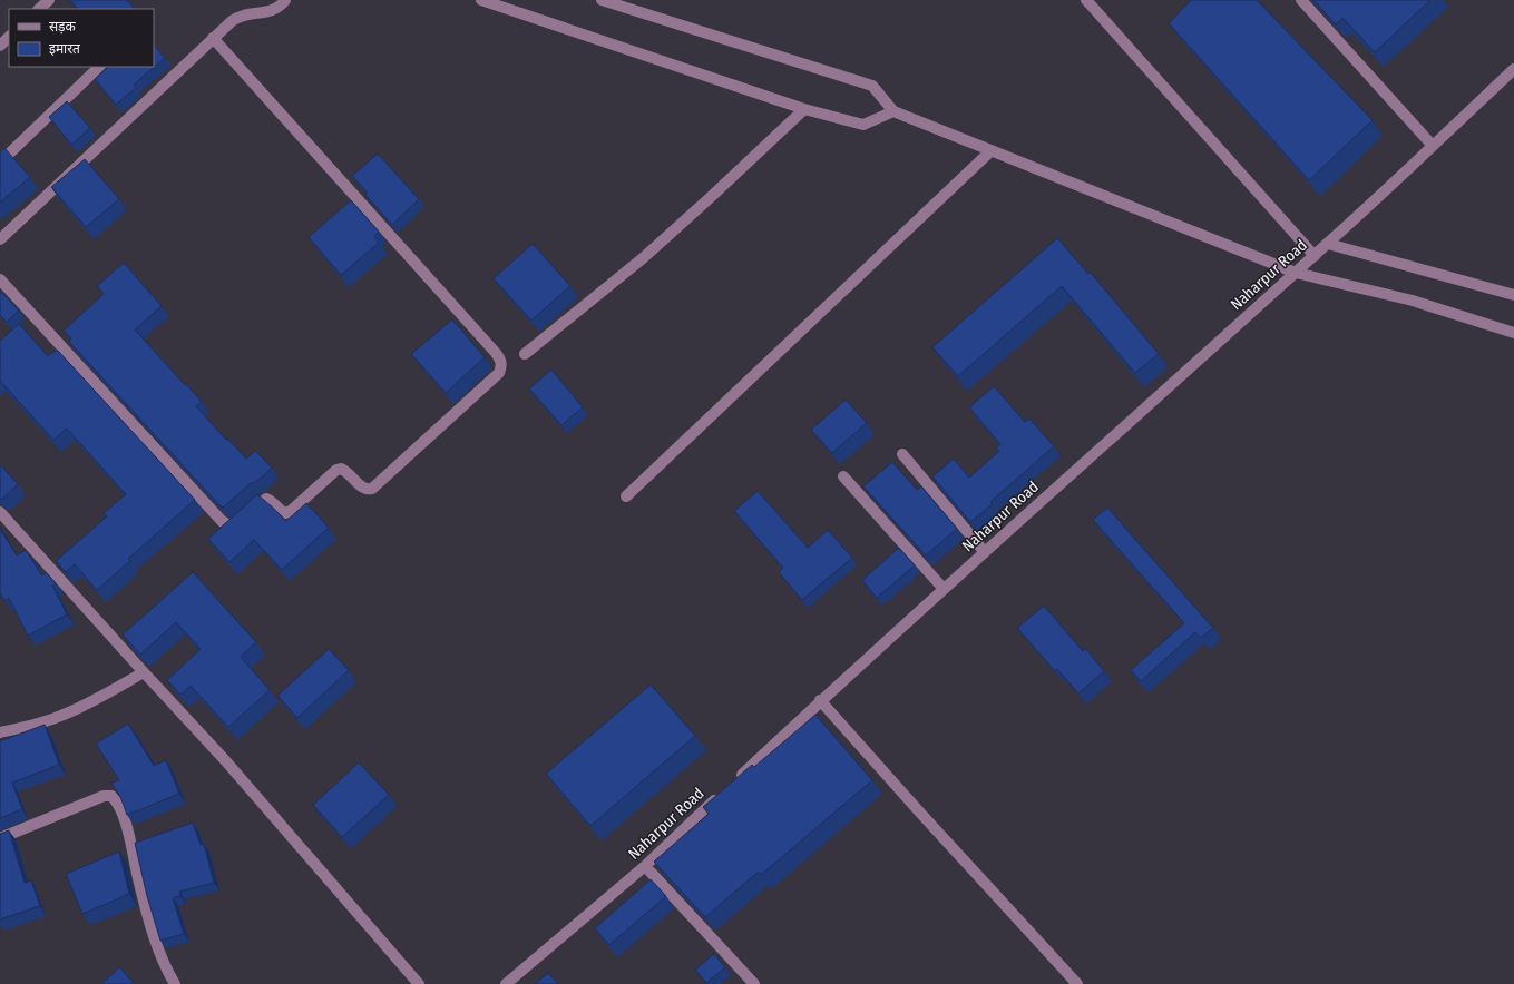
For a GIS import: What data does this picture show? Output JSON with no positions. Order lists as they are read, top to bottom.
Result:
{
  "streets": {
    "street": ["Naharpur Road"]
  },
  "legend": ["सड़क", "इमारत"]
}
